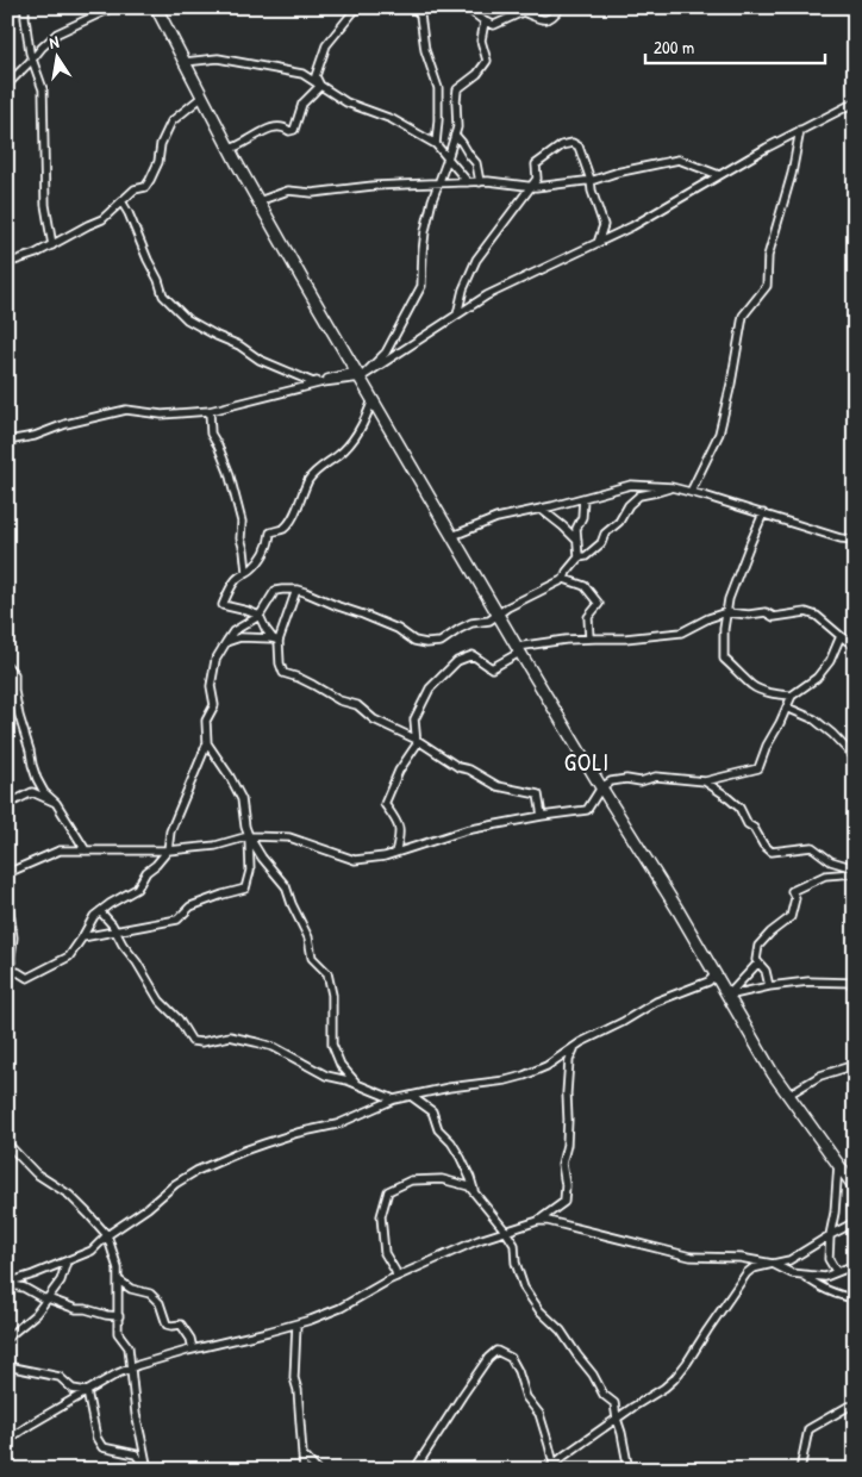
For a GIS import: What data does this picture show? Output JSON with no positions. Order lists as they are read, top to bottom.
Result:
{
  "districts": ["GOLI"],
  "scale_bar": "200 m",
  "north": "top"
}
